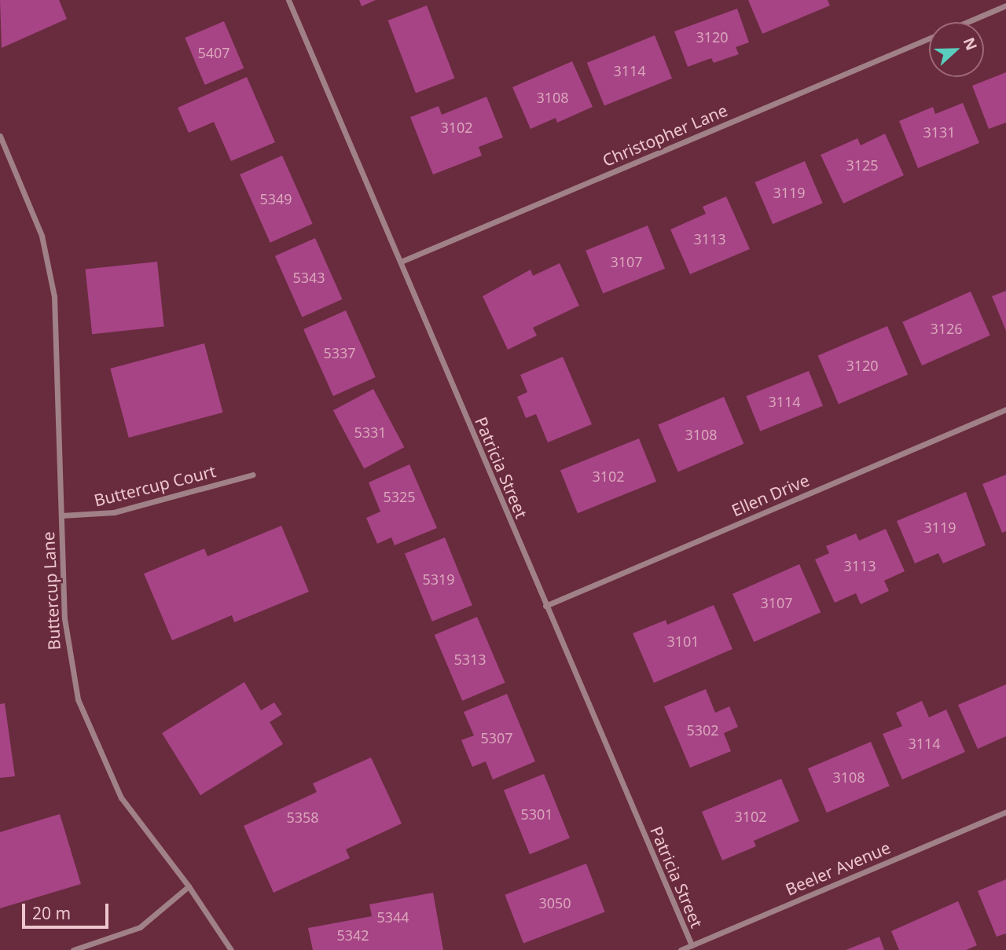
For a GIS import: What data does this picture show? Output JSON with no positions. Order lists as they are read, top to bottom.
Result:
{
  "streets": {
    "street": [
      "Christopher Lane",
      "Patricia Street",
      "Buttercup Court",
      "Ellen Drive",
      "Buttercup Lane",
      "Beeler Avenue"
    ]
  },
  "crossings": [
    ["Christopher Lane", "Patricia Street"],
    ["Patricia Street", "Ellen Drive"],
    ["Patricia Street", "Beeler Avenue"],
    ["Buttercup Court", "Buttercup Lane"]
  ],
  "house_numbers": [
    "3120",
    "5407",
    "3114",
    "3108",
    "3102",
    "3131",
    "3125",
    "3119",
    "5349",
    "3113",
    "3107",
    "5343",
    "3126",
    "5337",
    "3120",
    "3114",
    "5331",
    "3108",
    "3102",
    "5325",
    "3119",
    "3113",
    "5319",
    "3107",
    "3101",
    "5313",
    "5302",
    "5307",
    "3114",
    "3108",
    "5301",
    "3102",
    "5358",
    "3050",
    "5344",
    "5342"
  ],
  "scale_bar": "20 m",
  "north": "right"
}
